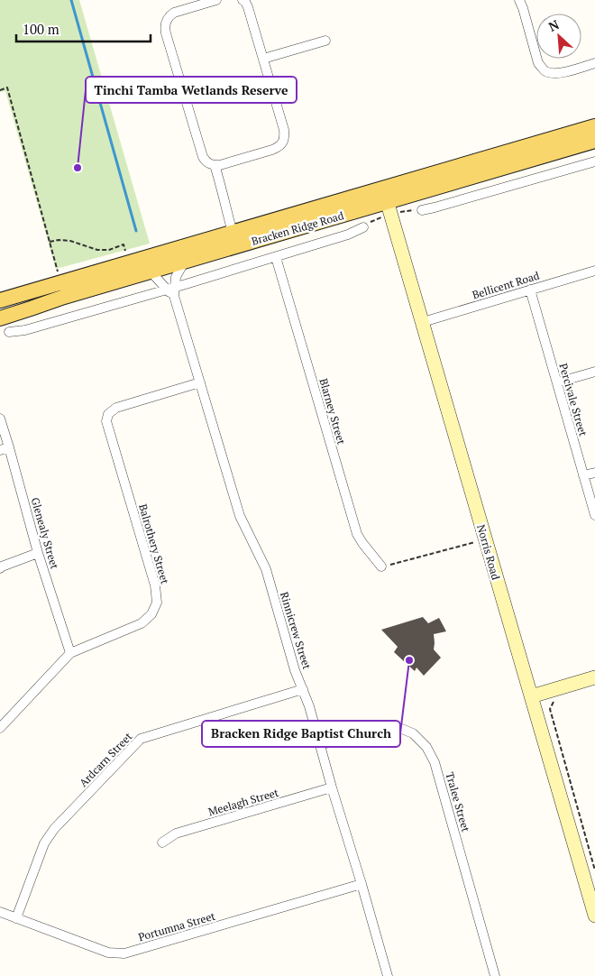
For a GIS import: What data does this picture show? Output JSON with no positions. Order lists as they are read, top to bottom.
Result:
{
  "streets": {
    "main road": ["Bracken Ridge Road", "Norris Road"],
    "street": [
      "Bellicent Road",
      "Percivale Street",
      "Blarney Street",
      "Glenealy Street",
      "Balrothery Street",
      "Rinnicrew Street",
      "Ardcarn Street",
      "Meelagh Street",
      "Tralee Street",
      "Portumna Street"
    ]
  },
  "crossings": [
    ["Bracken Ridge Road", "Blarney Street"],
    ["Bracken Ridge Road", "Norris Road"],
    ["Bracken Ridge Road", "Rinnicrew Street"],
    ["Bellicent Road", "Percivale Street"],
    ["Bellicent Road", "Norris Road"],
    ["Glenealy Street", "Balrothery Street"],
    ["Balrothery Street", "Rinnicrew Street"],
    ["Rinnicrew Street", "Ardcarn Street"],
    ["Rinnicrew Street", "Meelagh Street"],
    ["Rinnicrew Street", "Tralee Street"],
    ["Rinnicrew Street", "Portumna Street"],
    ["Ardcarn Street", "Portumna Street"]
  ],
  "places": ["Tinchi Tamba Wetlands Reserve", "Bracken Ridge Baptist Church"],
  "scale_bar": "100 m",
  "north": "top left"
}
